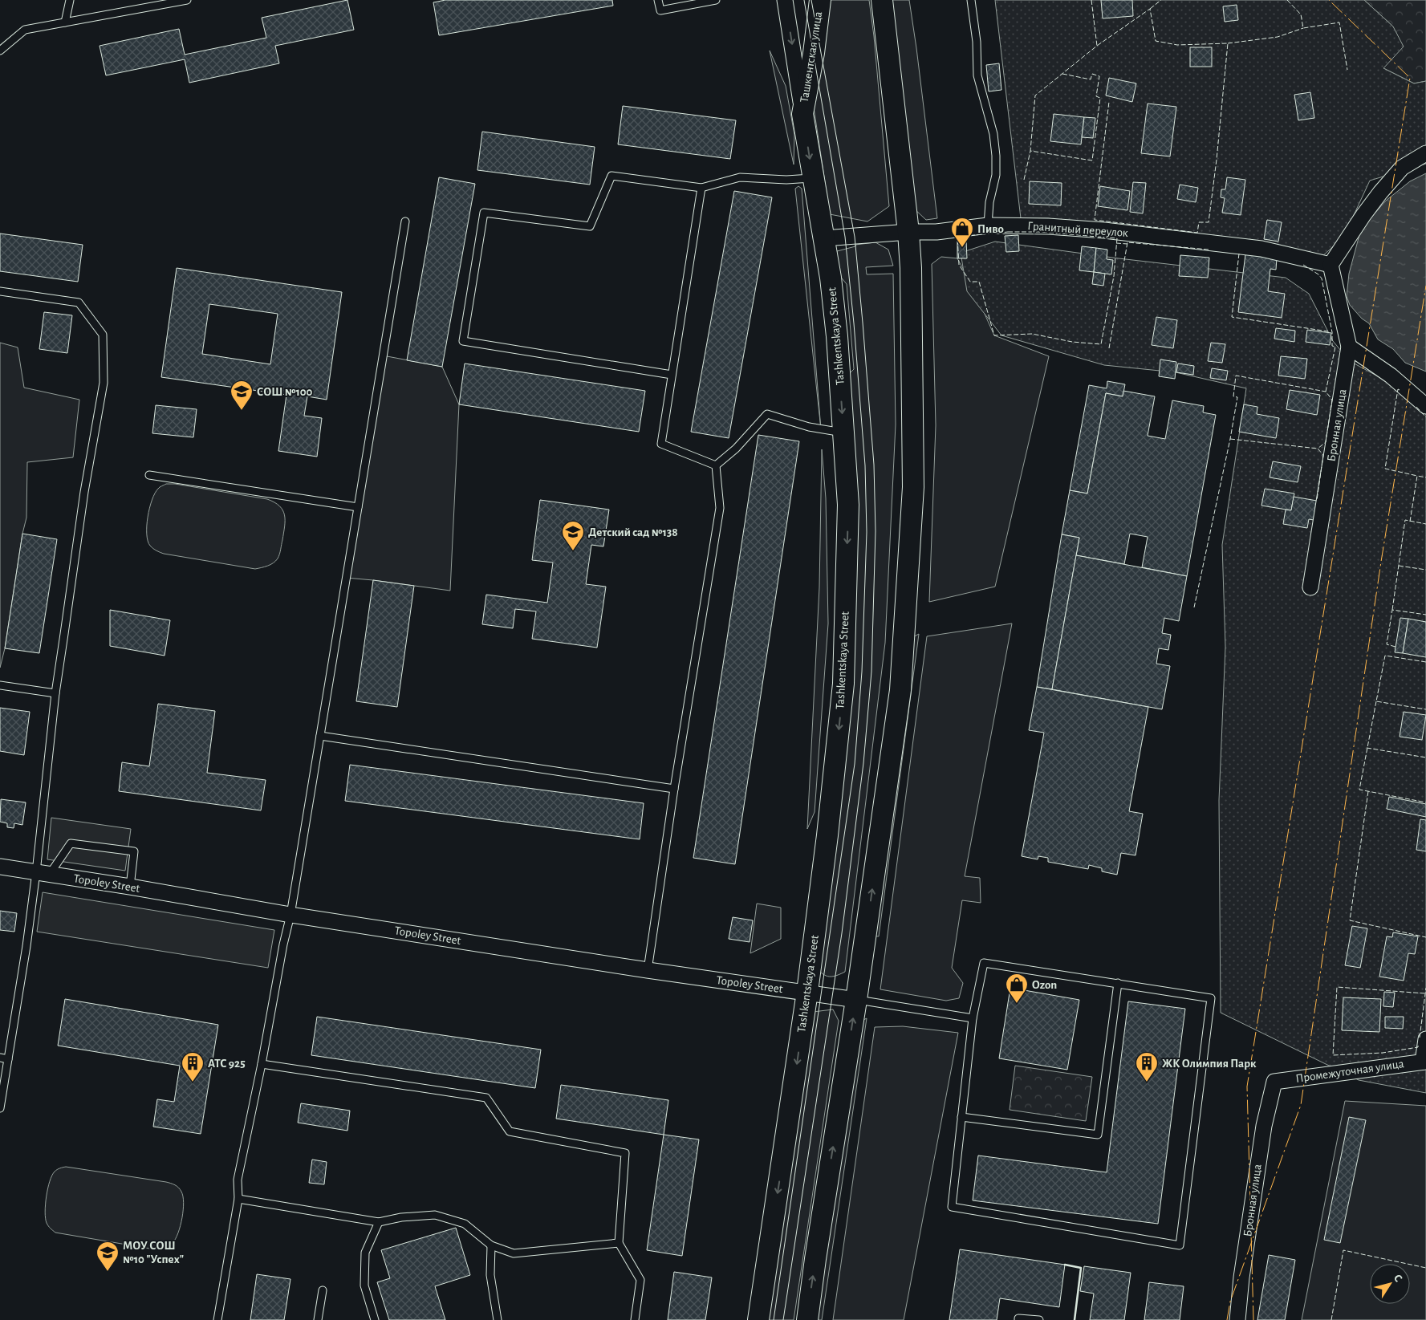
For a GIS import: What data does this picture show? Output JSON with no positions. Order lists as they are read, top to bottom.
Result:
{
  "streets": {
    "main road": ["Ташкентская улица", "Tashkentskaya Street"],
    "street": [
      "Гранитный переулок",
      "Бронная улица",
      "Topoley Street",
      "Промежуточная улица"
    ]
  },
  "crossings": [
    ["Ташкентская улица", "Tashkentskaya Street"],
    ["Гранитный переулок", "Tashkentskaya Street"],
    ["Гранитный переулок", "Бронная улица"],
    ["Tashkentskaya Street", "Topoley Street"],
    ["Бронная улица", "Промежуточная улица"]
  ],
  "one_way": ["Tashkentskaya Street"],
  "places": {
    "shop": ["Пиво", "Ozon"],
    "school or university": ["СОШ №100", "Детский сад №138", "МОУ СОШ №10 \"Успех\""],
    "building": ["АТС 925", "ЖК Олимпия Парк"]
  },
  "north": "top right"
}
